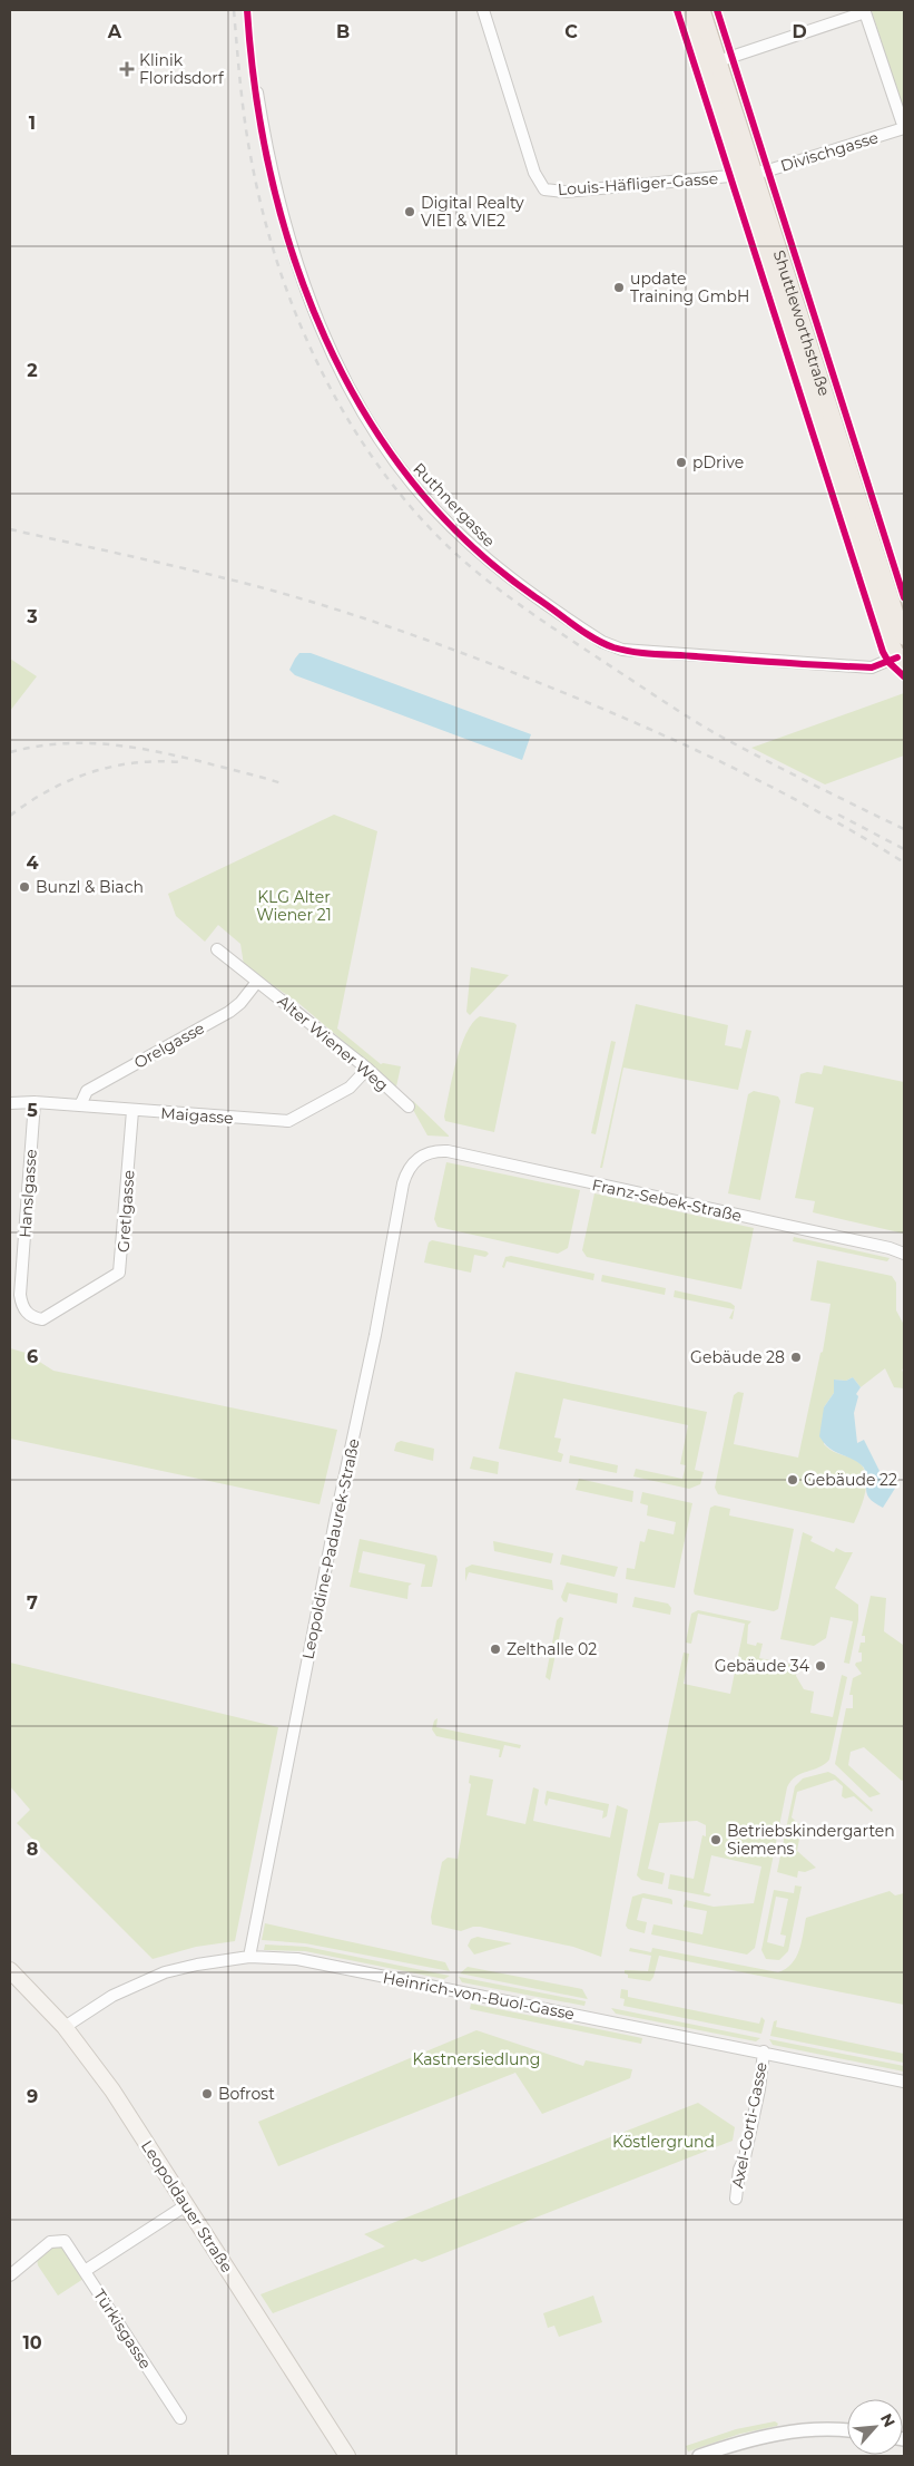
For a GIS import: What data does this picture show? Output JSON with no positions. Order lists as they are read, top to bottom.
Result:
{
  "streets": {
    "main road": ["Shuttleworthstraße", "Leopoldauer Straße"],
    "street": [
      "Divischgasse",
      "Louis-Häfliger-Gasse",
      "Ruthnergasse",
      "Alter Wiener Weg",
      "Orelgasse",
      "Maigasse",
      "Hanslgasse",
      "Franz-Sebek-Straße",
      "Gretlgasse",
      "Leopoldine-Padaurek-Straße",
      "Heinrich-von-Buol-Gasse",
      "Axel-Corti-Gasse",
      "Türkisgasse"
    ]
  },
  "crossings": [
    ["Divischgasse", "Louis-Häfliger-Gasse"],
    ["Divischgasse", "Shuttleworthstraße"],
    ["Louis-Häfliger-Gasse", "Shuttleworthstraße"],
    ["Shuttleworthstraße", "Ruthnergasse"],
    ["Alter Wiener Weg", "Orelgasse"],
    ["Alter Wiener Weg", "Maigasse"],
    ["Orelgasse", "Maigasse"],
    ["Maigasse", "Hanslgasse"],
    ["Maigasse", "Gretlgasse"],
    ["Hanslgasse", "Gretlgasse"],
    ["Franz-Sebek-Straße", "Leopoldine-Padaurek-Straße"],
    ["Leopoldine-Padaurek-Straße", "Heinrich-von-Buol-Gasse"],
    ["Heinrich-von-Buol-Gasse", "Axel-Corti-Gasse"],
    ["Heinrich-von-Buol-Gasse", "Leopoldauer Straße"]
  ],
  "parks": ["KLG Alter Wiener 21", "Kastnersiedlung", "Köstlergrund"],
  "places": {
    "health": ["Klinik Floridsdorf"],
    "other": [
      "Digital Realty VIE1 & VIE2",
      "update Training GmbH",
      "pDrive",
      "Bunzl & Biach",
      "Gebäude 28",
      "Gebäude 22",
      "Zelthalle 02",
      "Gebäude 34",
      "Betriebskindergarten Siemens",
      "Bofrost"
    ]
  },
  "north": "top right",
  "grid": {
    "columns": [
      "A",
      "B",
      "C",
      "D"
    ],
    "rows": [
      "1",
      "2",
      "3",
      "4",
      "5",
      "6",
      "7",
      "8",
      "9",
      "10"
    ]
  }
}
